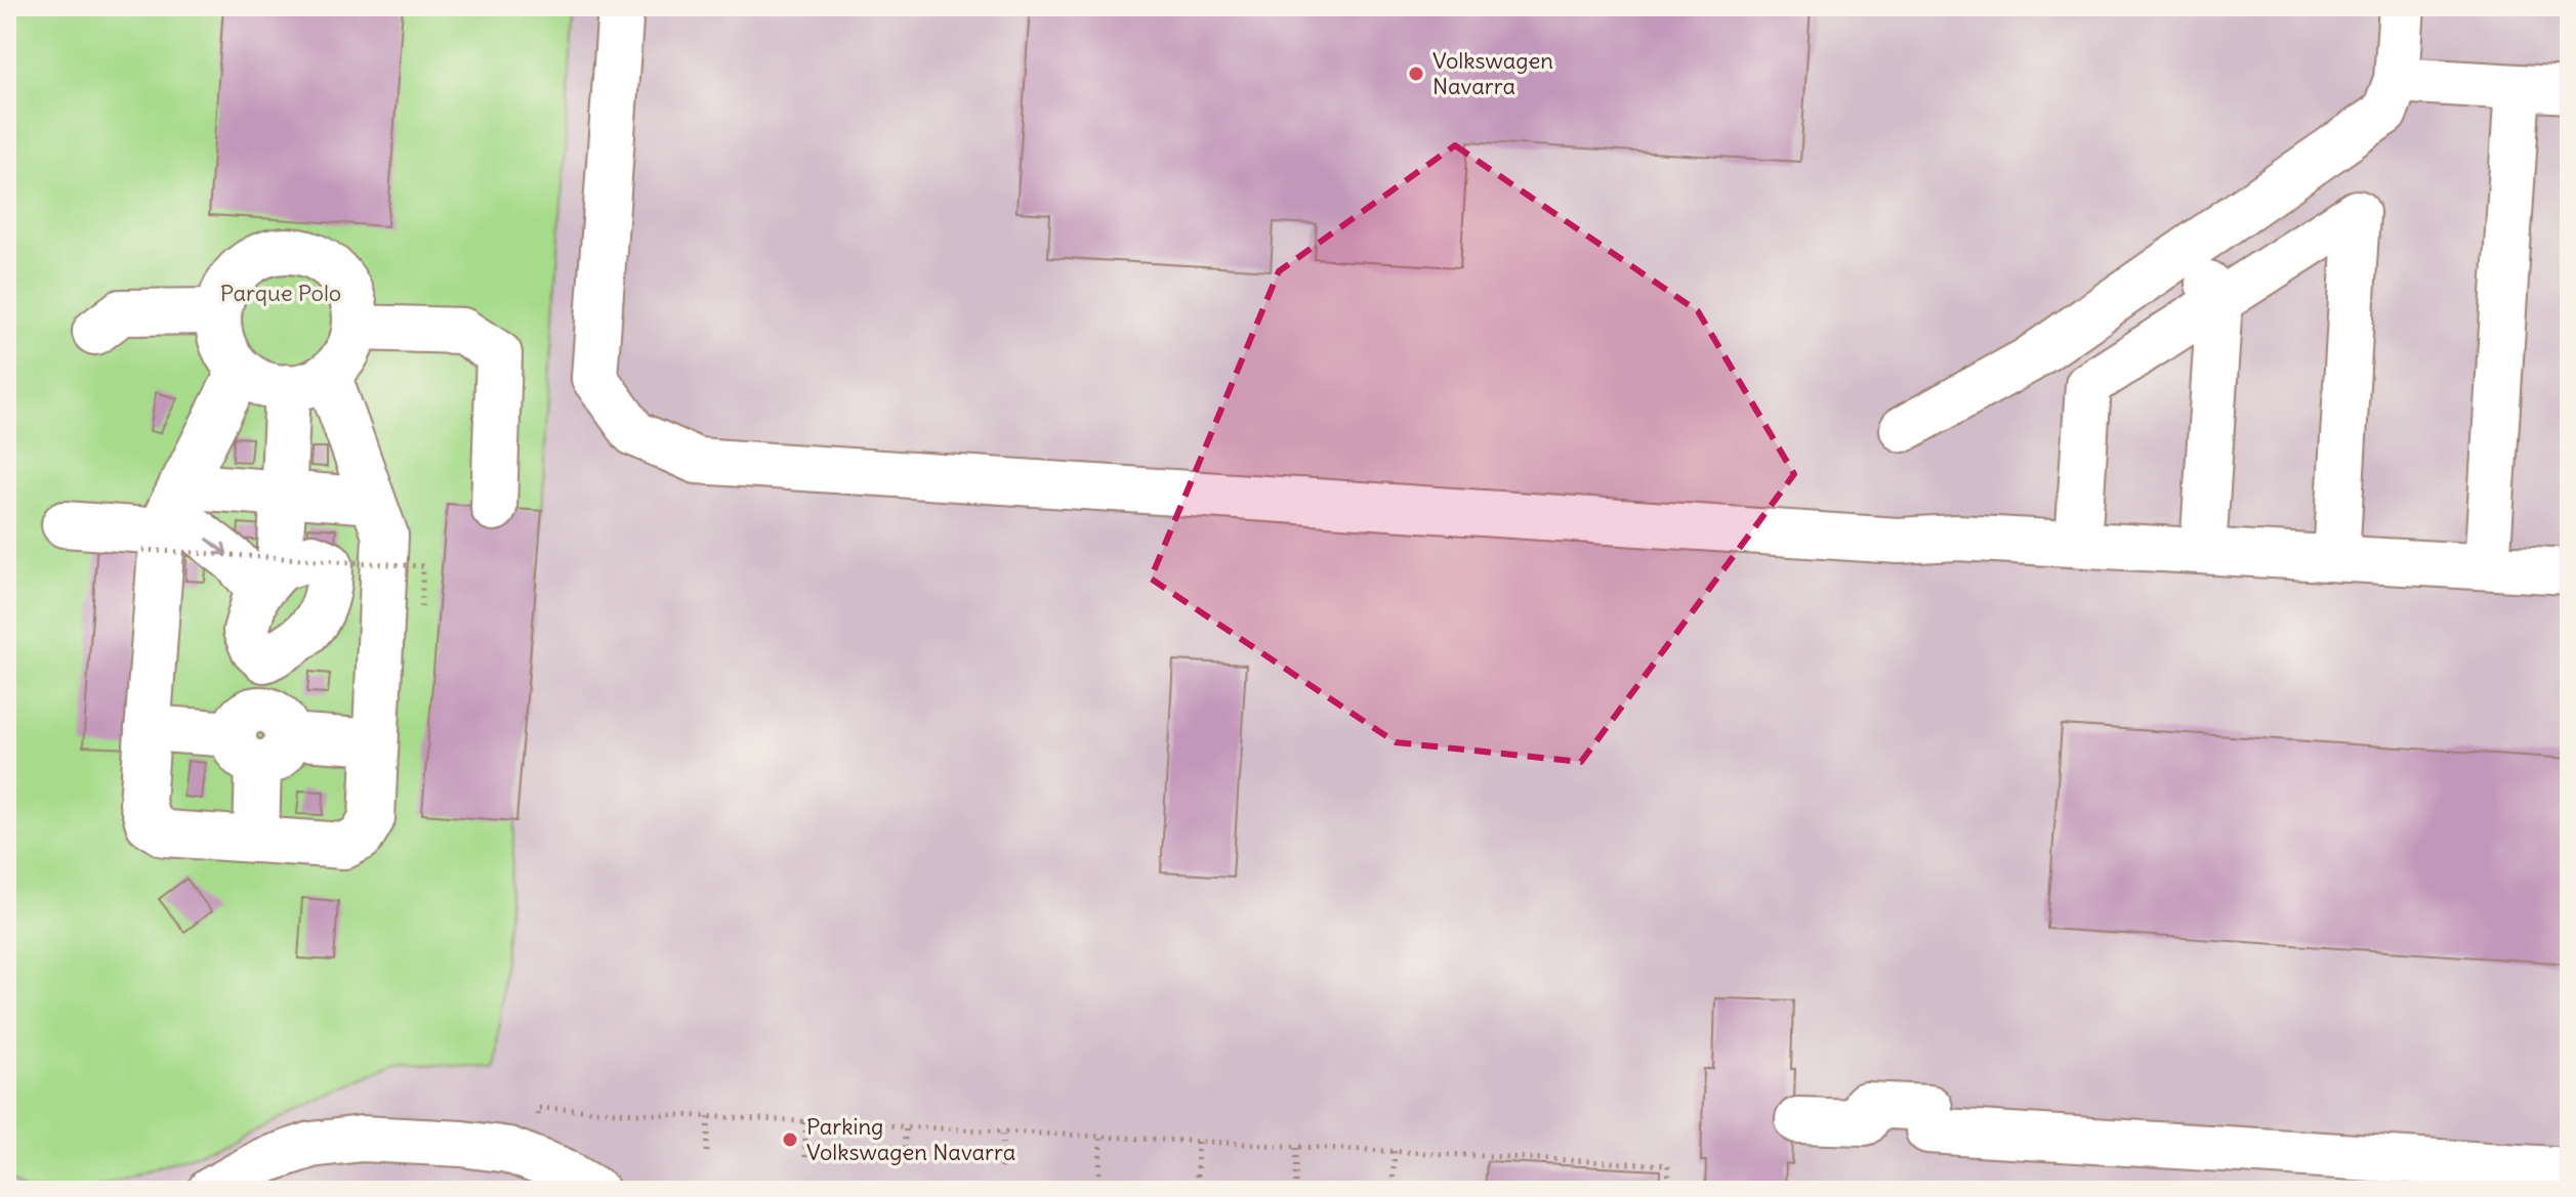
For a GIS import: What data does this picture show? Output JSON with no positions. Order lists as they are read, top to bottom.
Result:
{
  "parks": ["Parque Polo"],
  "places": ["Volkswagen Navarra", "Parking Volkswagen Navarra"]
}
